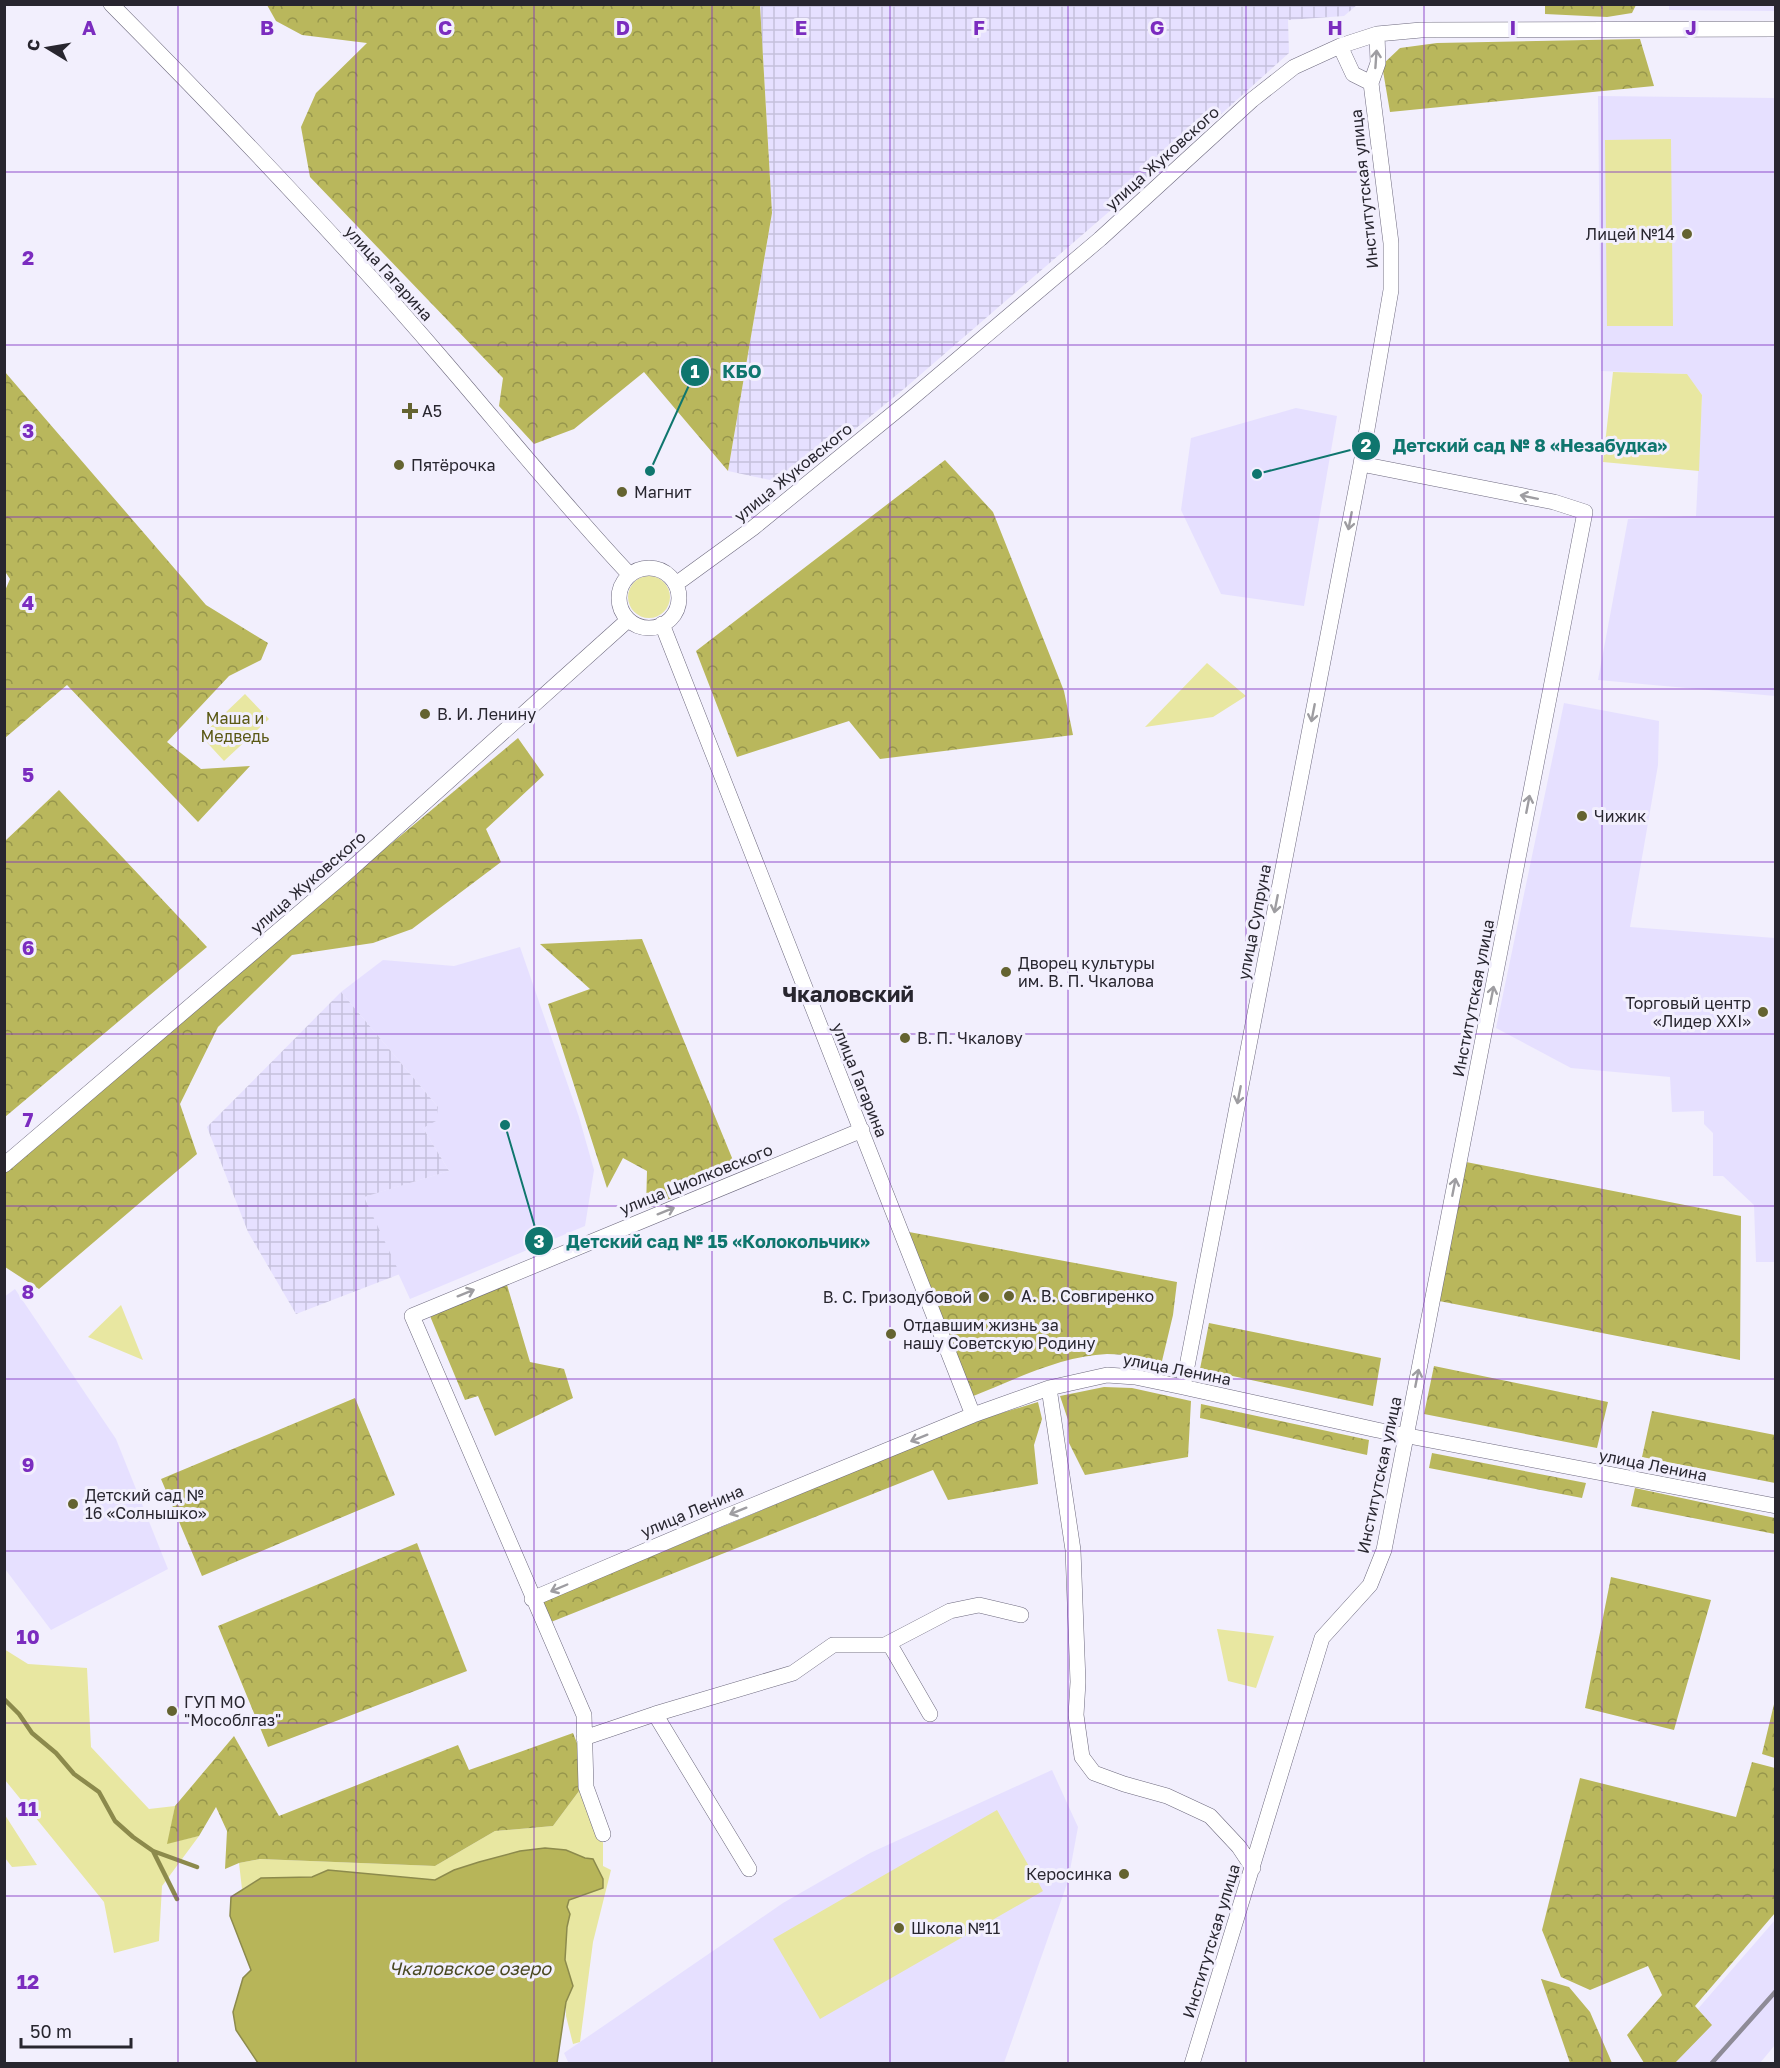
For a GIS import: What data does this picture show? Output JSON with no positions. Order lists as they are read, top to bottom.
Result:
{
  "streets": {
    "street": [
      "улица Жуковского",
      "Институтская улица",
      "улица Гагарина",
      "улица Супруна",
      "улица Циолковского",
      "улица Ленина"
    ]
  },
  "crossings": [
    ["улица Жуковского", "улица Гагарина"],
    ["Институтская улица", "улица Супруна"],
    ["Институтская улица", "улица Ленина"],
    ["улица Гагарина", "улица Циолковского"],
    ["улица Гагарина", "улица Ленина"],
    ["улица Супруна", "улица Ленина"],
    ["улица Циолковского", "улица Ленина"]
  ],
  "one_way": ["Институтская улица", "улица Супруна", "улица Ленина"],
  "districts": ["Чкаловский"],
  "water": ["Чкаловское озеро"],
  "parks": ["Маша и Медведь"],
  "places": {
    "other": [
      "Лицей №14",
      "Пятёрочка",
      "КБО",
      "Детский сад № 8 «Незабудка»",
      "Магнит",
      "В. И. Ленину",
      "Чижик",
      "Дворец культуры им. В. П. Чкалова",
      "Торговый центр «Лидер XXI»",
      "В. П. Чкалову",
      "Детский сад № 15 «Колокольчик»",
      "А. В. Совгиренко",
      "В. С. Гризодубовой",
      "Отдавшим жизнь за нашу Советскую Родину",
      "Детский сад № 16 «Солнышко»",
      "ГУП МО \"Мособлгаз\"",
      "Керосинка",
      "Школа №11"
    ],
    "health": ["А5"]
  },
  "scale_bar": "50 m",
  "north": "left",
  "grid": {
    "columns": [
      "A",
      "B",
      "C",
      "D",
      "E",
      "F",
      "G",
      "H",
      "I",
      "J"
    ],
    "rows": [
      "2",
      "3",
      "4",
      "5",
      "6",
      "7",
      "8",
      "9",
      "10",
      "11",
      "12"
    ]
  }
}
